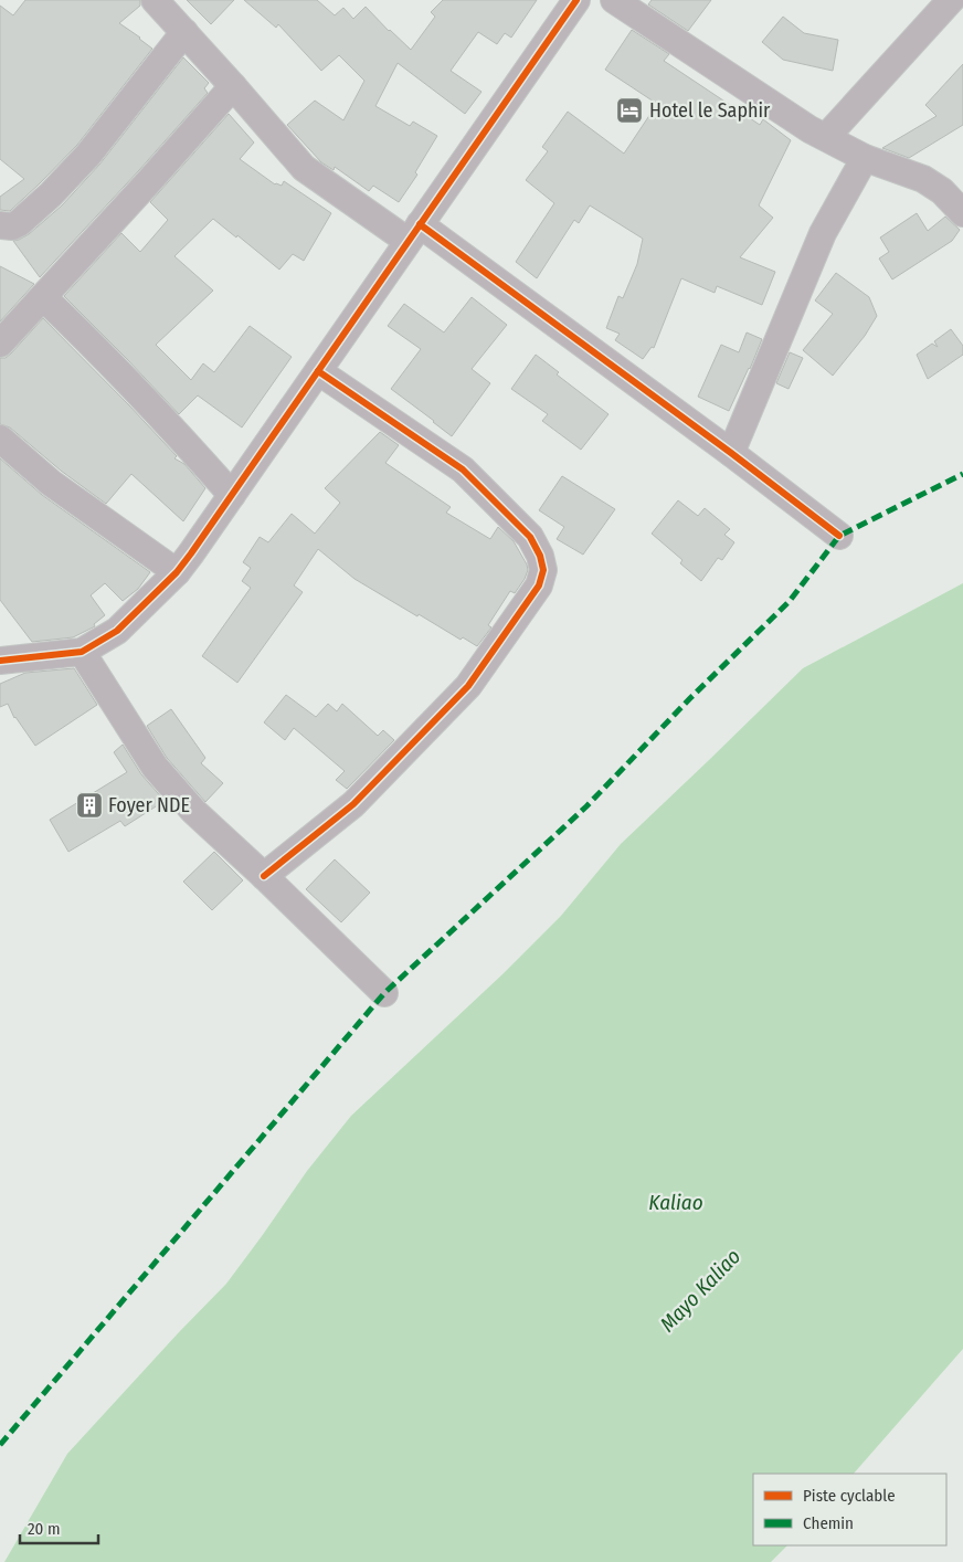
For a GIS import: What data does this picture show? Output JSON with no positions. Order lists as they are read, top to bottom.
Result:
{
  "water": ["Kaliao", "Mayo Kaliao"],
  "places": {
    "hotel": ["Hotel le Saphir"],
    "building": ["Foyer NDE"]
  },
  "legend": ["Piste cyclable", "Chemin"],
  "scale_bar": "20 m"
}
